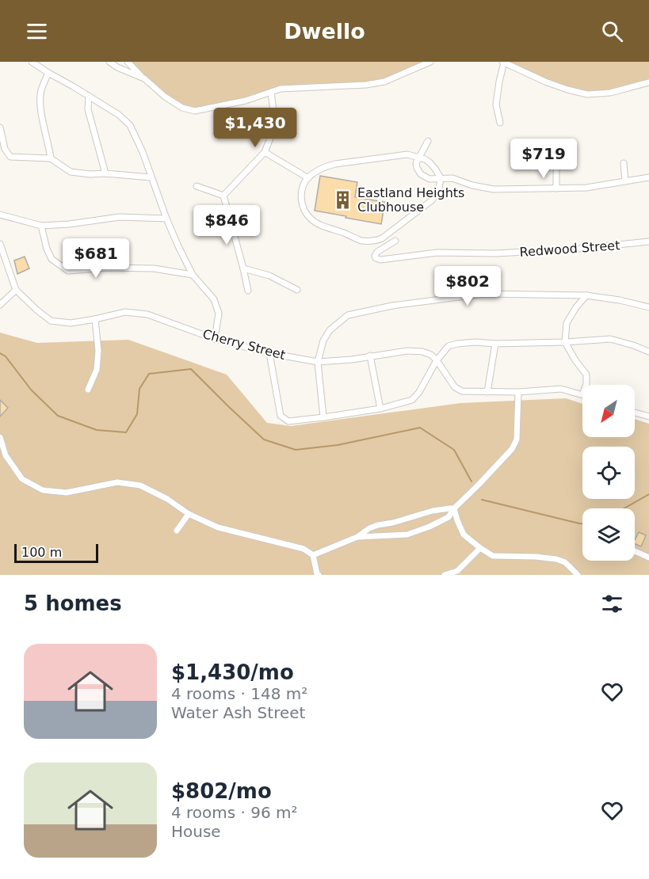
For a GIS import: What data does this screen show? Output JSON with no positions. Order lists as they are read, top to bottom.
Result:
{
  "streets": {
    "street": ["Redwood Street", "Cherry Street"]
  },
  "places": {
    "building": ["Eastland Heights Clubhouse"]
  },
  "scale_bar": "100 m",
  "north": "bottom left",
  "page": {
    "header": "Dwello",
    "price": [
      "$1,430",
      "$719",
      "$846",
      "$681",
      "$802"
    ],
    "scale": "100 m",
    "heading": "5 homes",
    "list": [
      {
        "name": "$1,430/mo",
        "note": "4 rooms · 148 m² · Water Ash Street"
      },
      {
        "name": "$802/mo",
        "note": "4 rooms · 96 m² · House"
      }
    ]
  }
}
